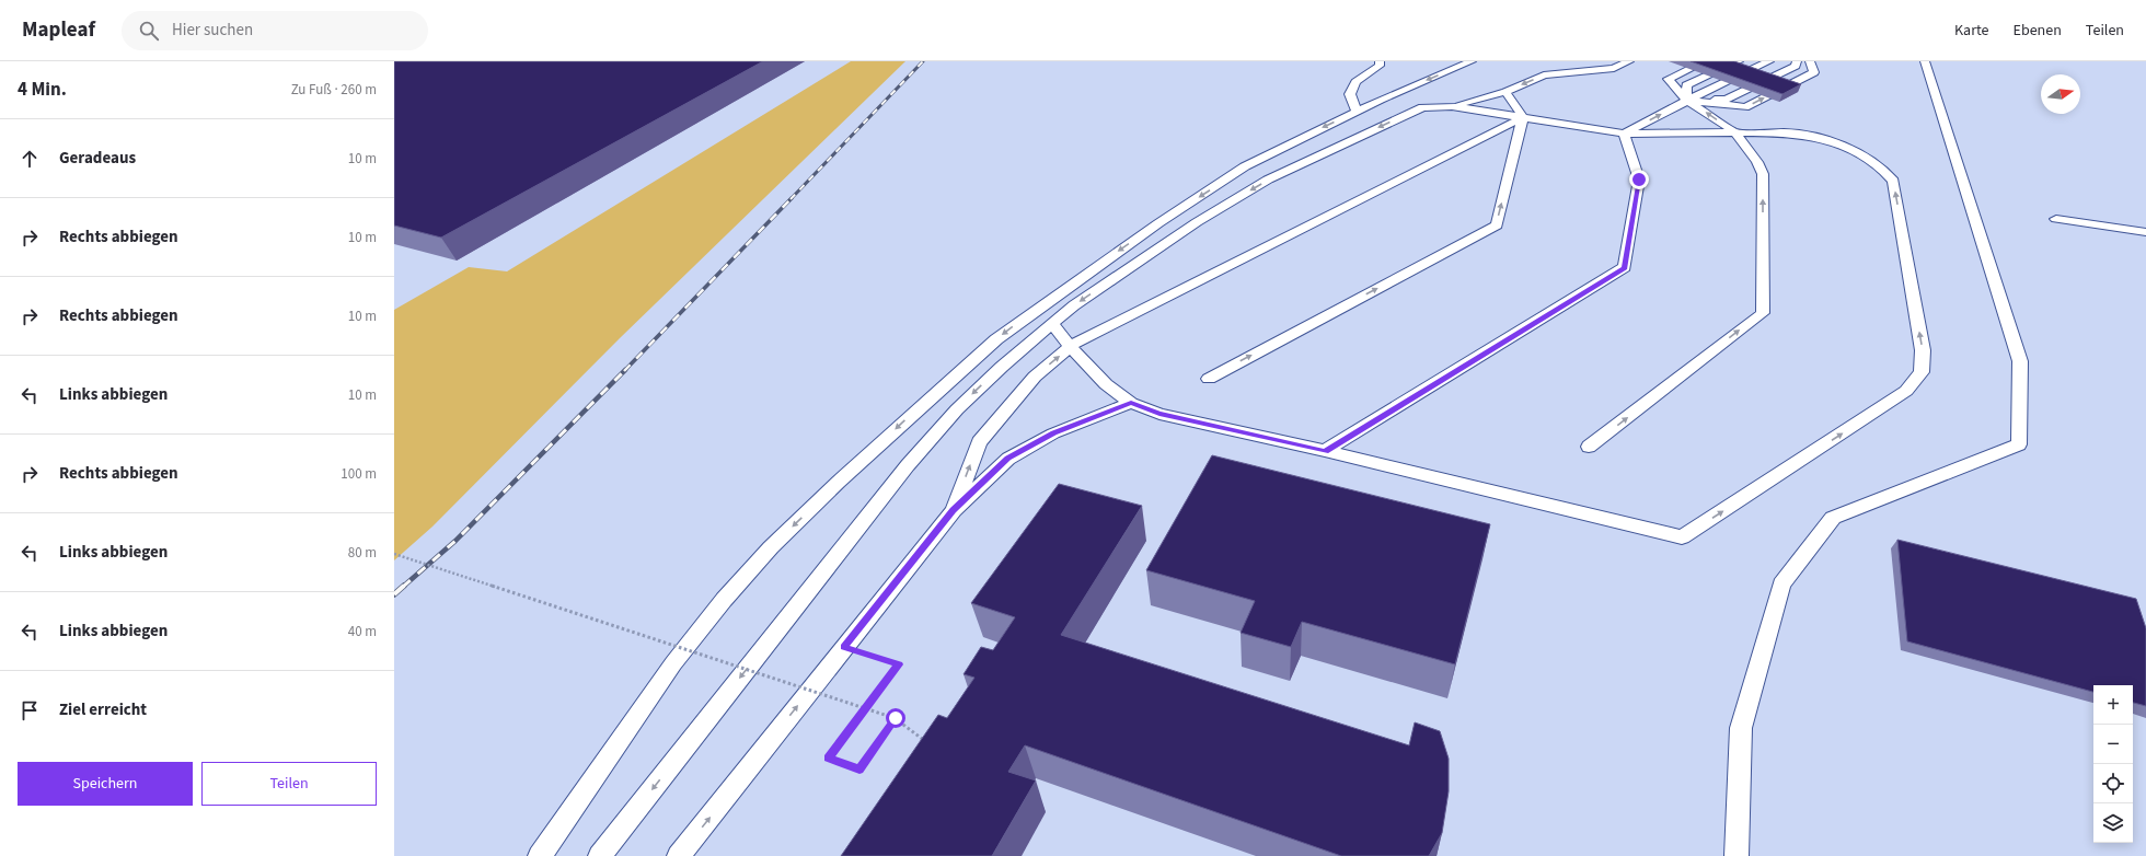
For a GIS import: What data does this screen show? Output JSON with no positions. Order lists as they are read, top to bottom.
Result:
{
  "north": "right",
  "page": {
    "header": "Mapleaf",
    "search": "Hier suchen",
    "nav": ["Karte", "Ebenen", "Teilen"],
    "heading": ["4 Min.", "Zu Fuß · 260 m"],
    "list": [
      ["Geradeaus", "10 m"],
      ["Rechts abbiegen", "10 m"],
      ["Rechts abbiegen", "10 m"],
      ["Links abbiegen", "10 m"],
      ["Rechts abbiegen", "100 m"],
      ["Links abbiegen", "80 m"],
      ["Links abbiegen", "40 m"],
      "Ziel erreicht"
    ],
    "map_buttons": ["+", "−"],
    "buttons": ["Speichern", "Teilen"]
  }
}
